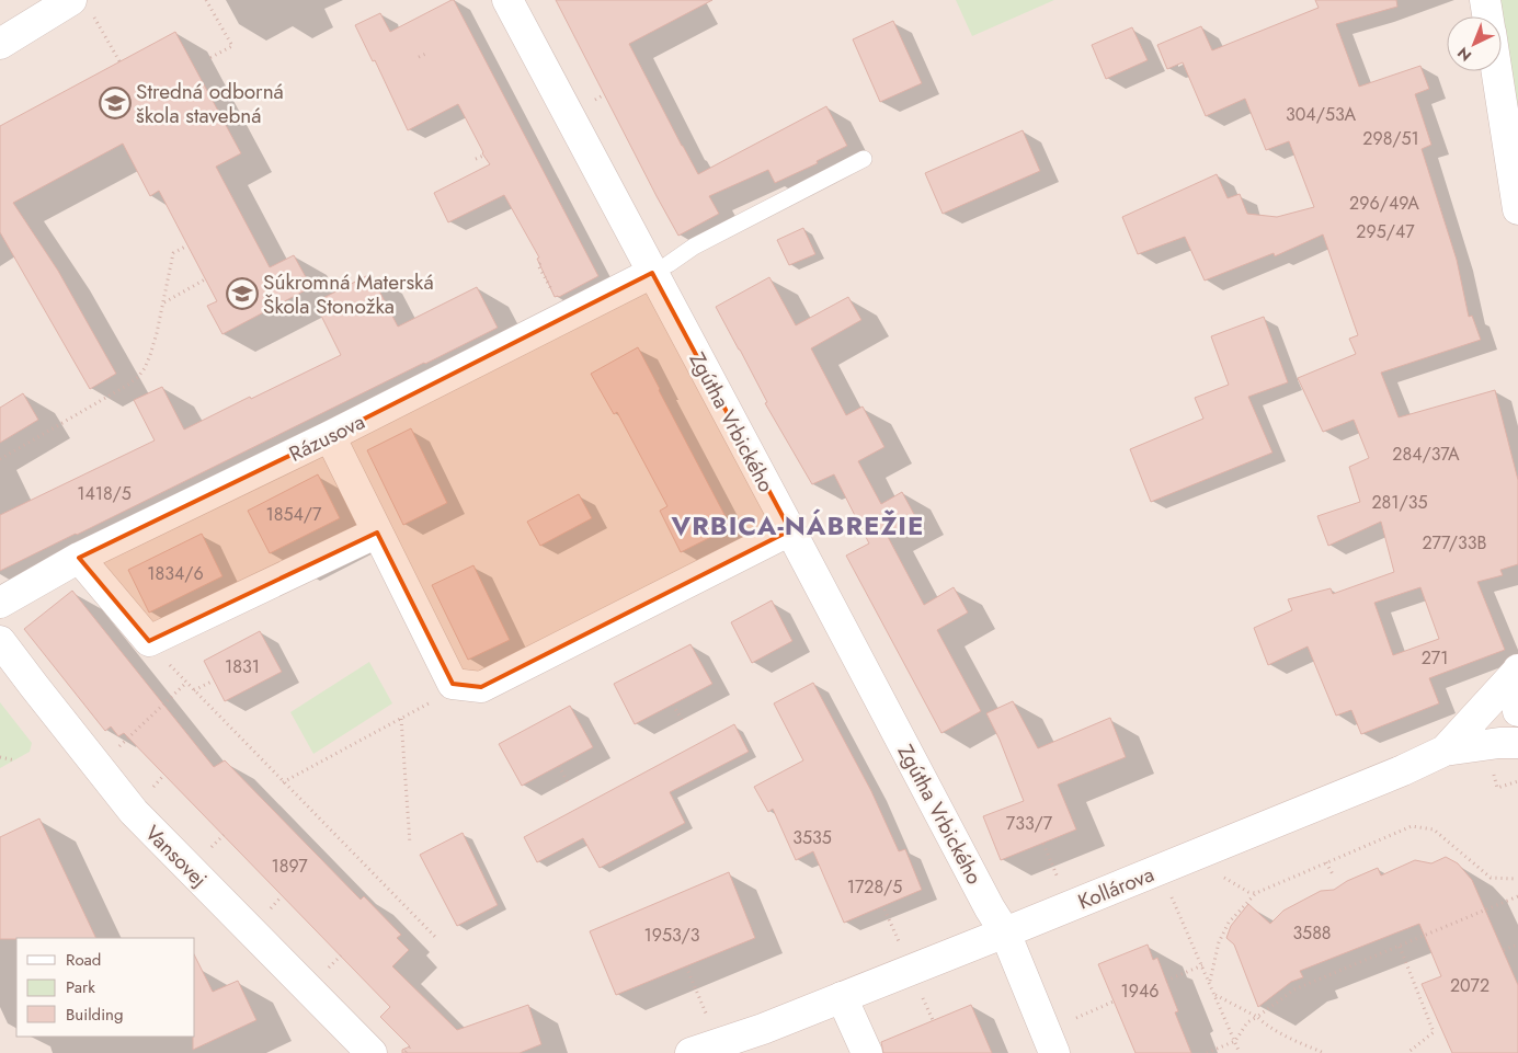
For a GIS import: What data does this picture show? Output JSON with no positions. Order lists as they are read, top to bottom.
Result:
{
  "streets": {
    "street": [
      "Zgútha Vrbického",
      "Rázusova",
      "Vansovej",
      "Kollárova"
    ]
  },
  "crossings": [
    ["Zgútha Vrbického", "Rázusova"],
    ["Zgútha Vrbického", "Kollárova"]
  ],
  "districts": ["VRBICA-NÁBREŽIE"],
  "places": {
    "school or university": ["Stredná odborná škola stavebná", "Súkromná Materská Škola Stonožka"]
  },
  "house_numbers": [
    "304/53A",
    "298/51",
    "296/49A",
    "295/47",
    "284/37A",
    "1418/5",
    "281/35",
    "1854/7",
    "277/33B",
    "1834/6",
    "271",
    "1831",
    "733/7",
    "3535",
    "1897",
    "1728/5",
    "3588",
    "1953/3",
    "2072",
    "1946"
  ],
  "legend": ["Road", "Park", "Building"],
  "north": "bottom left"
}
